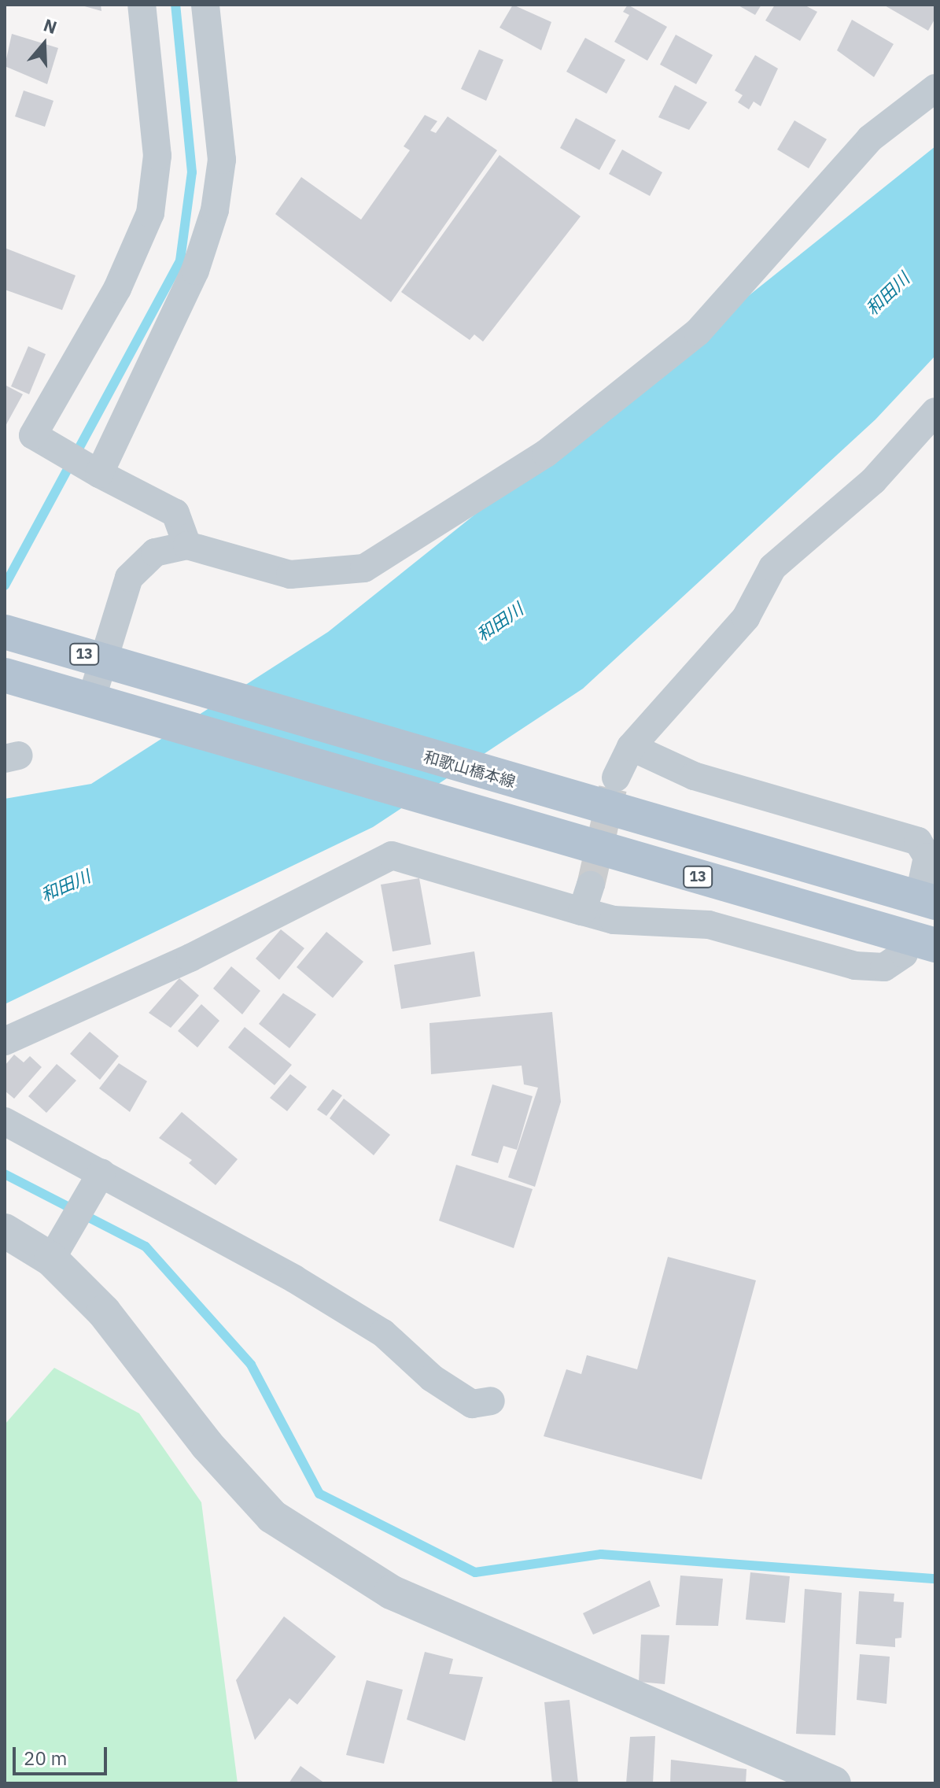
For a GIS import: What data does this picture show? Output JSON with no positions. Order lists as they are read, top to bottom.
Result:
{
  "streets": {
    "main road": ["13", "和歌山橋本線"]
  },
  "water": ["和田川"],
  "scale_bar": "20 m",
  "north": "top"
}
